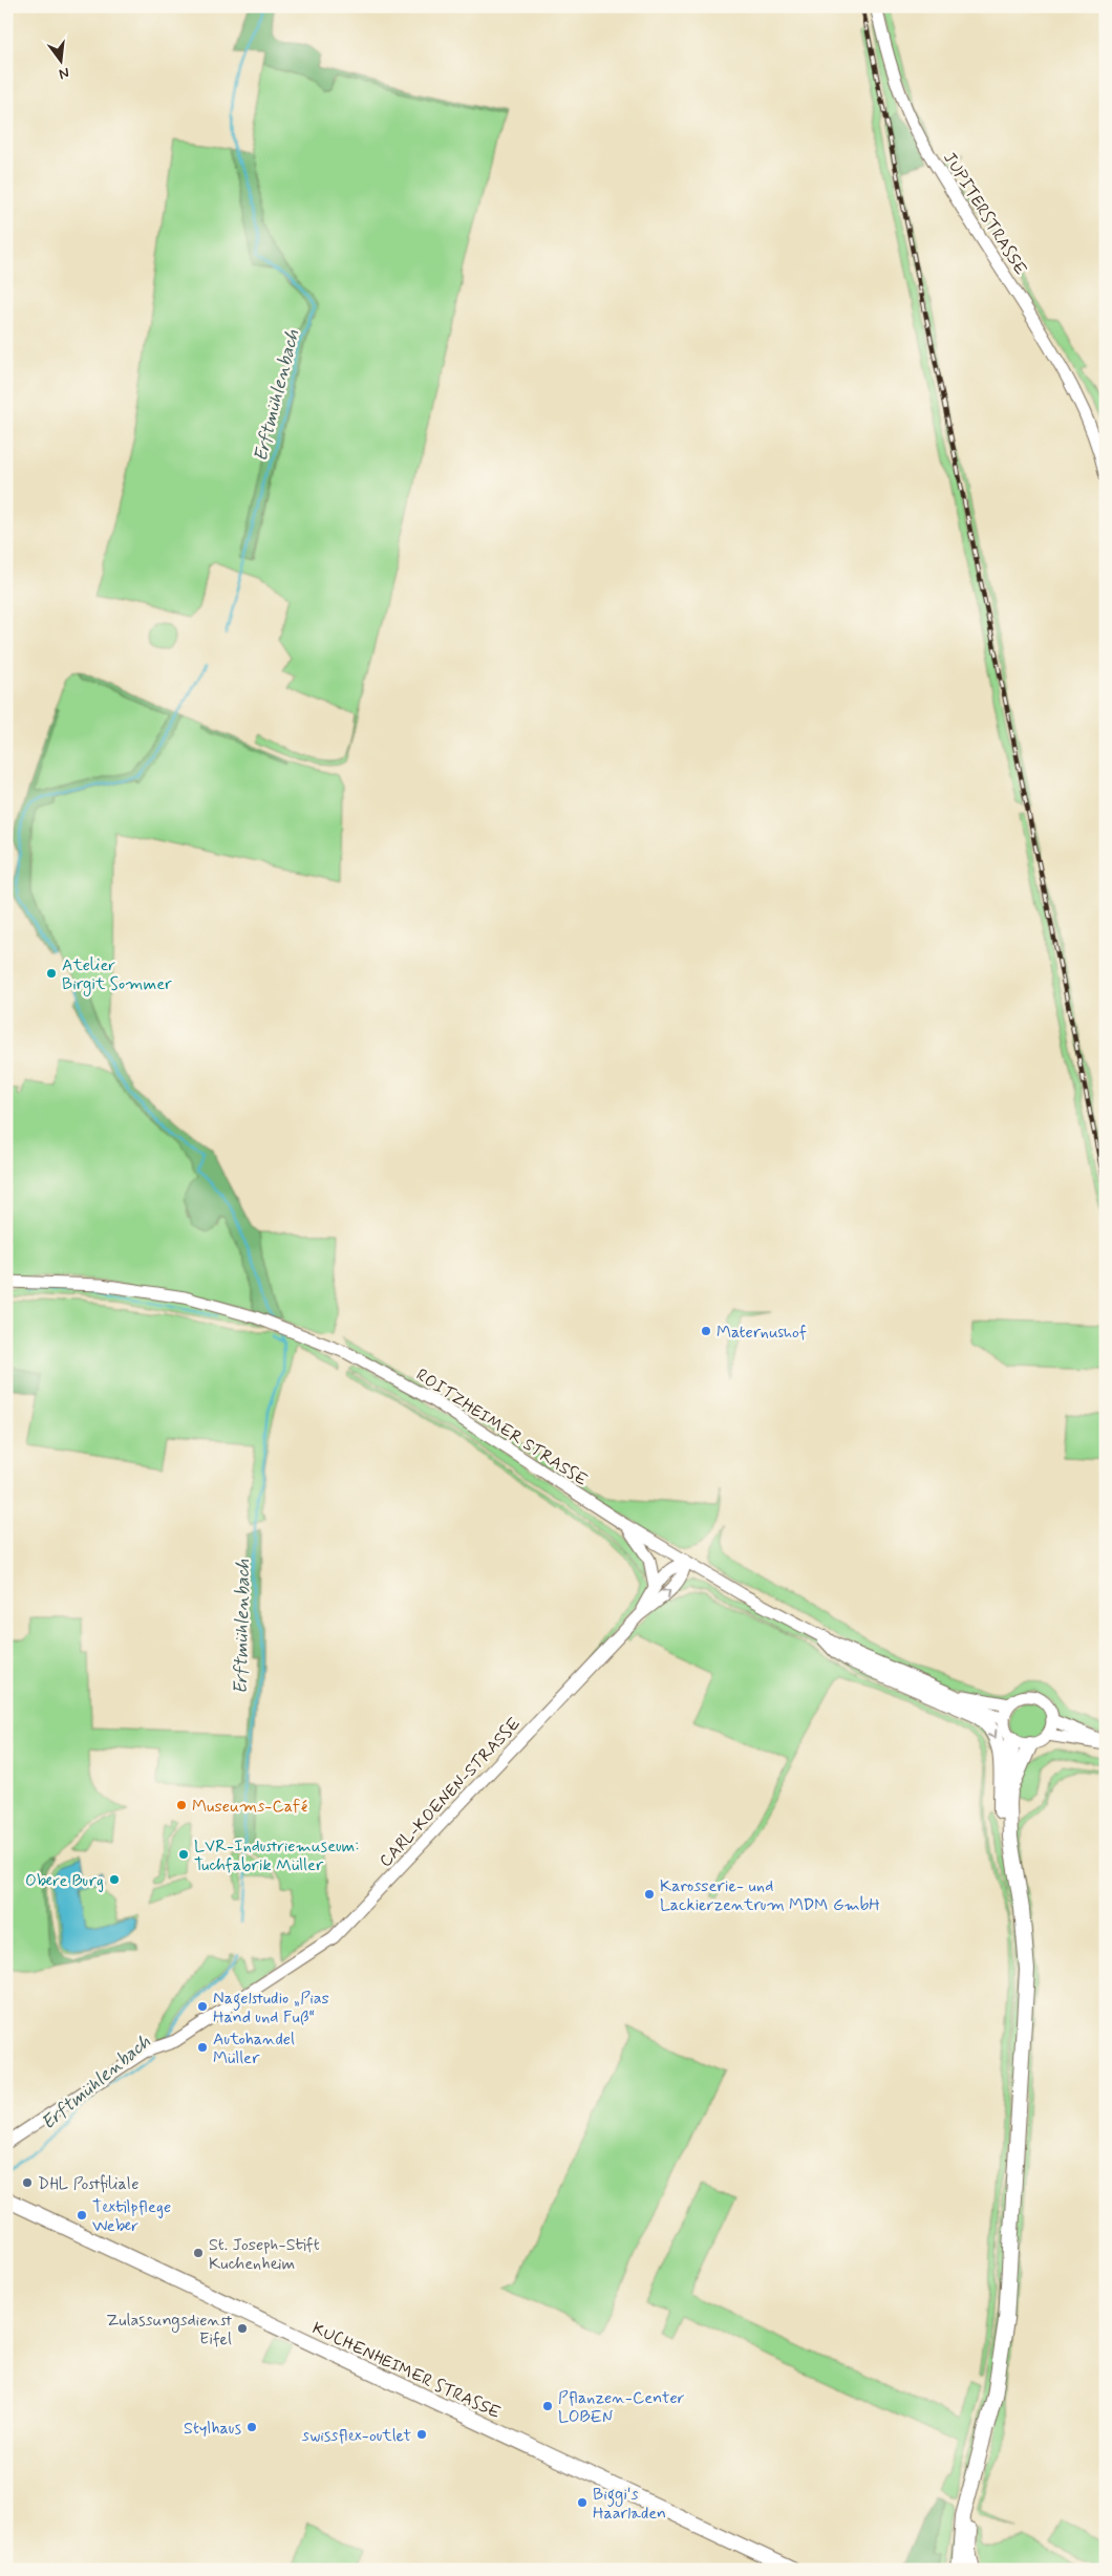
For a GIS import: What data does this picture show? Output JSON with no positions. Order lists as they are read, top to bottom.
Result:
{
  "streets": {
    "main road": ["KUCHENHEIMER STRASSE"],
    "street": ["JUPITERSTRASSE", "ROITZHEIMER STRASSE", "CARL-KOENEN-STRASSE"]
  },
  "crossings": [
    ["ROITZHEIMER STRASSE", "CARL-KOENEN-STRASSE"]
  ],
  "water": ["Erftmühlenbach"],
  "places": [
    "Atelier Birgit Sommer",
    "Maternushof",
    "Museums-Café",
    "LVR-Industriemuseum: Tuchfabrik Müller",
    "Obere Burg",
    "Karosserie- und Lackierzentrum MDM GmbH",
    "Nagelstudio „Pias Hand und Fuß“",
    "Autohandel Müller",
    "DHL Postfiliale",
    "Textilpflege Weber",
    "St. Joseph-Stift Kuchenheim",
    "Zulassungsdienst Eifel",
    "Pflanzen-Center LOBEN",
    "Stylhaus",
    "swissflex-outlet",
    "Biggi's Haarladen"
  ],
  "north": "bottom"
}
